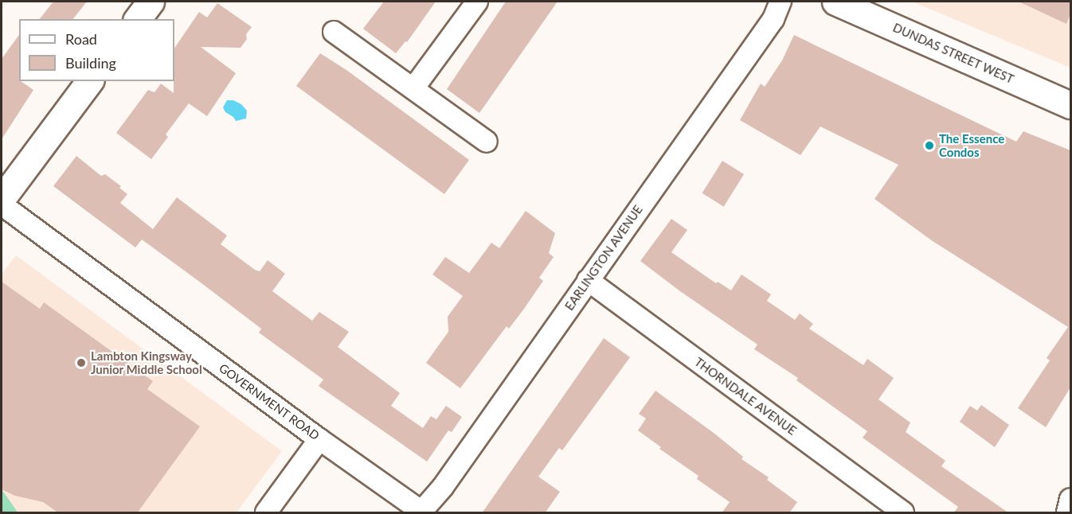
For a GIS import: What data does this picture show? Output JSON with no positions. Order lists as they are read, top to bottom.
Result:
{
  "streets": {
    "main road": ["DUNDAS STREET WEST"],
    "street": ["EARLINGTON AVENUE", "THORNDALE AVENUE", "GOVERNMENT ROAD"]
  },
  "crossings": [
    ["EARLINGTON AVENUE", "THORNDALE AVENUE"],
    ["EARLINGTON AVENUE", "GOVERNMENT ROAD"]
  ],
  "places": ["The Essence Condos", "Lambton Kingsway Junior Middle School"],
  "legend": ["Road", "Building"]
}
